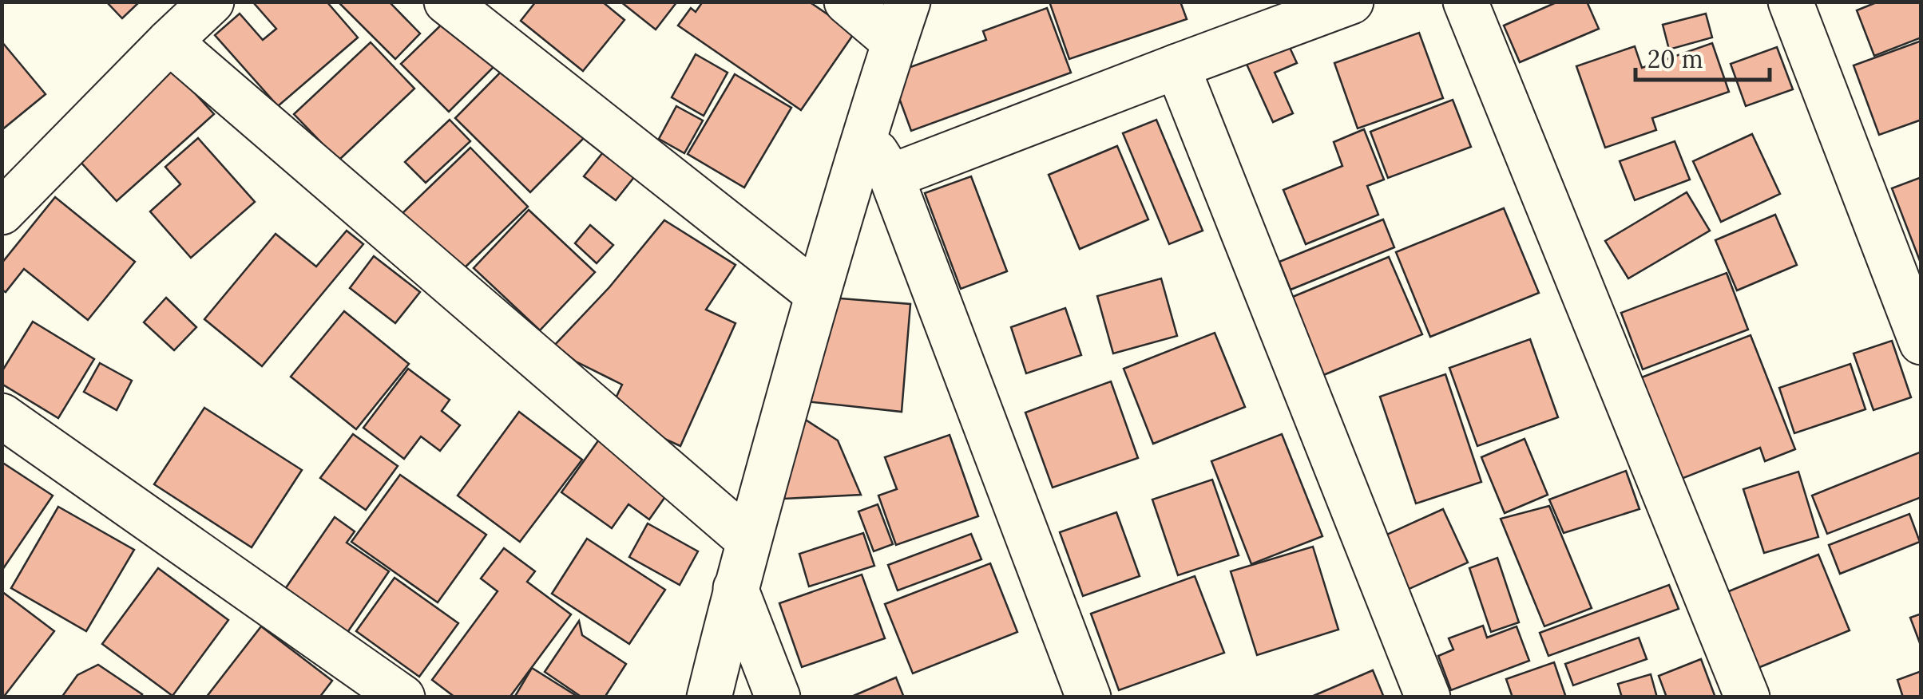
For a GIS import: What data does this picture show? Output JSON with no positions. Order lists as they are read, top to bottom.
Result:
{
  "scale_bar": "20 m"
}
